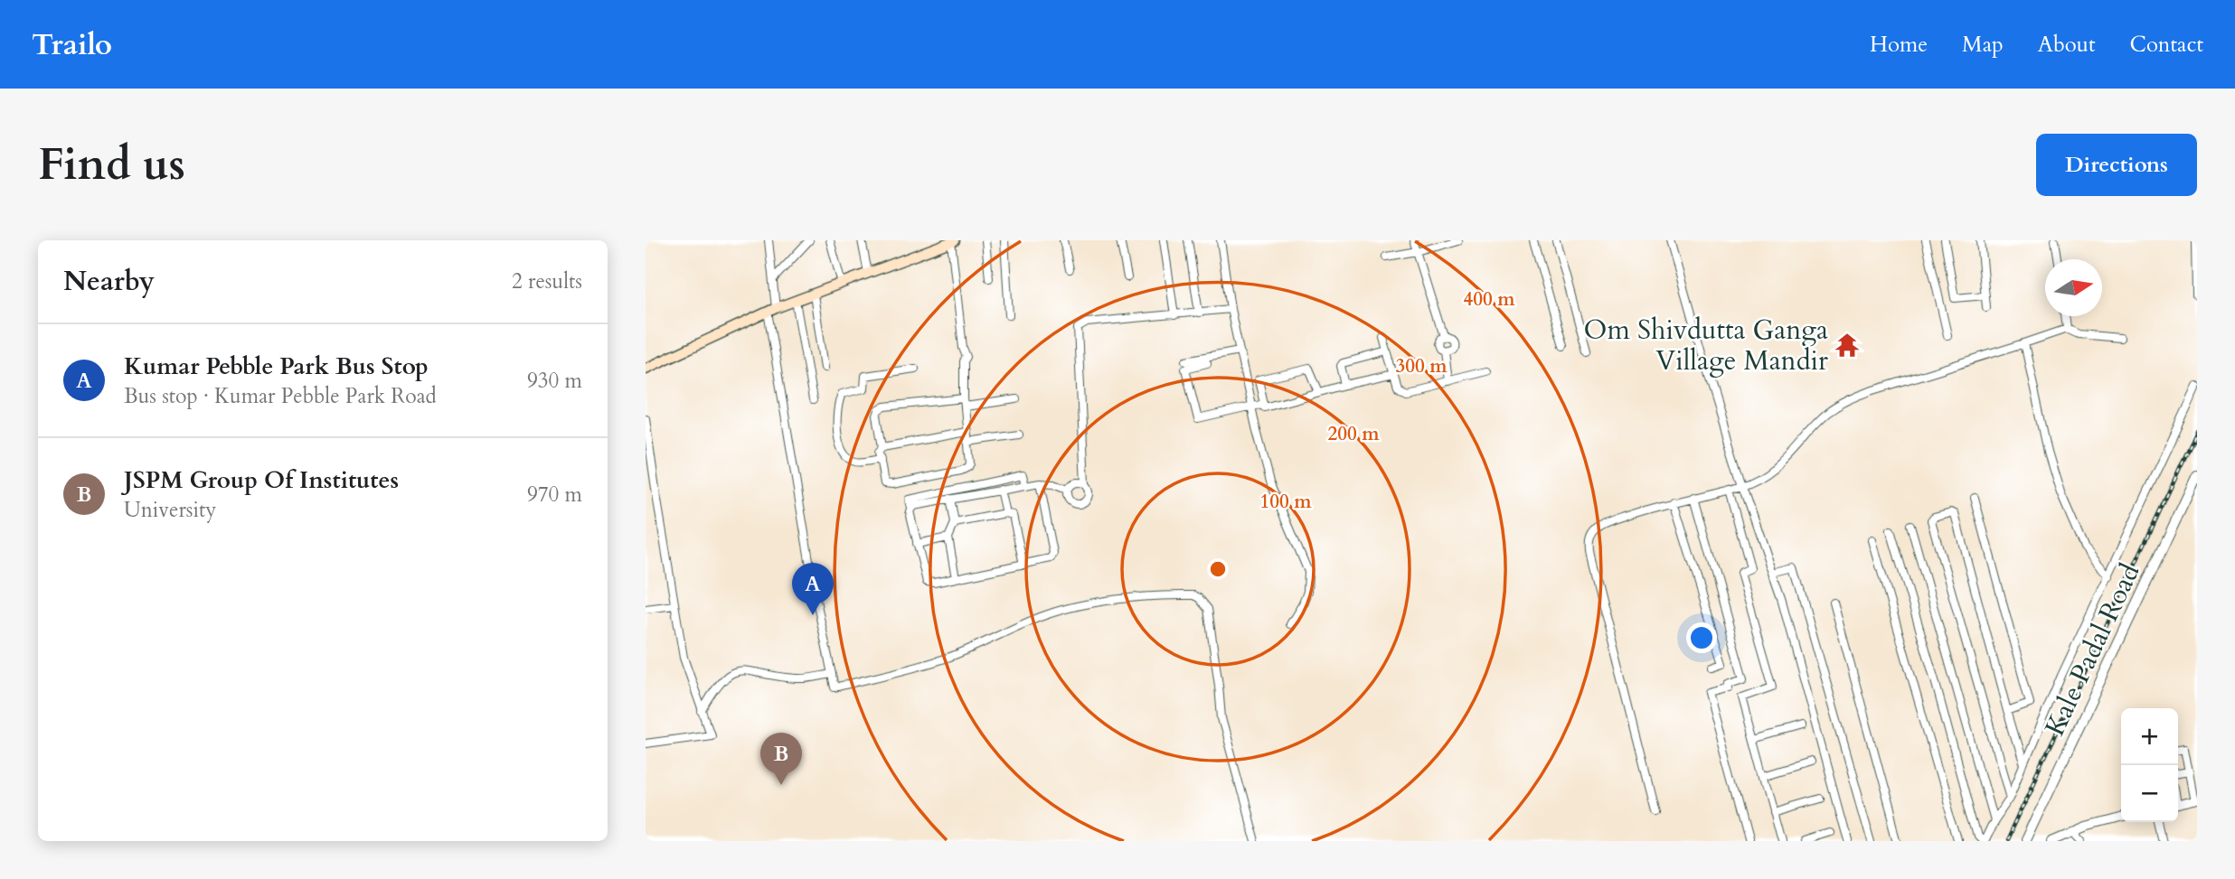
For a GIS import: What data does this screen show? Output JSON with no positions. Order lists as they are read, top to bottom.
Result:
{
  "streets": {
    "street": ["Kale Padal Road"]
  },
  "places": {
    "temple": ["Om Shivdutta Ganga Village Mandir"]
  },
  "north": "right",
  "page": {
    "header": "Trailo",
    "nav": [
      "Home",
      "Map",
      "About",
      "Contact"
    ],
    "buttons": "Directions",
    "title": "Find us",
    "heading": ["Nearby", "2 results"],
    "list": [
      {
        "mark": "A",
        "name": "Kumar Pebble Park Bus Stop",
        "note": "Bus stop · Kumar Pebble Park Road",
        "value": "930 m"
      },
      {
        "mark": "B",
        "name": "JSPM Group Of Institutes",
        "note": "University",
        "value": "970 m"
      }
    ],
    "pins": ["A", "B"],
    "map_buttons": ["+", "−"]
  },
  "rings": [
    "400 m",
    "300 m",
    "200 m",
    "100 m"
  ]
}
